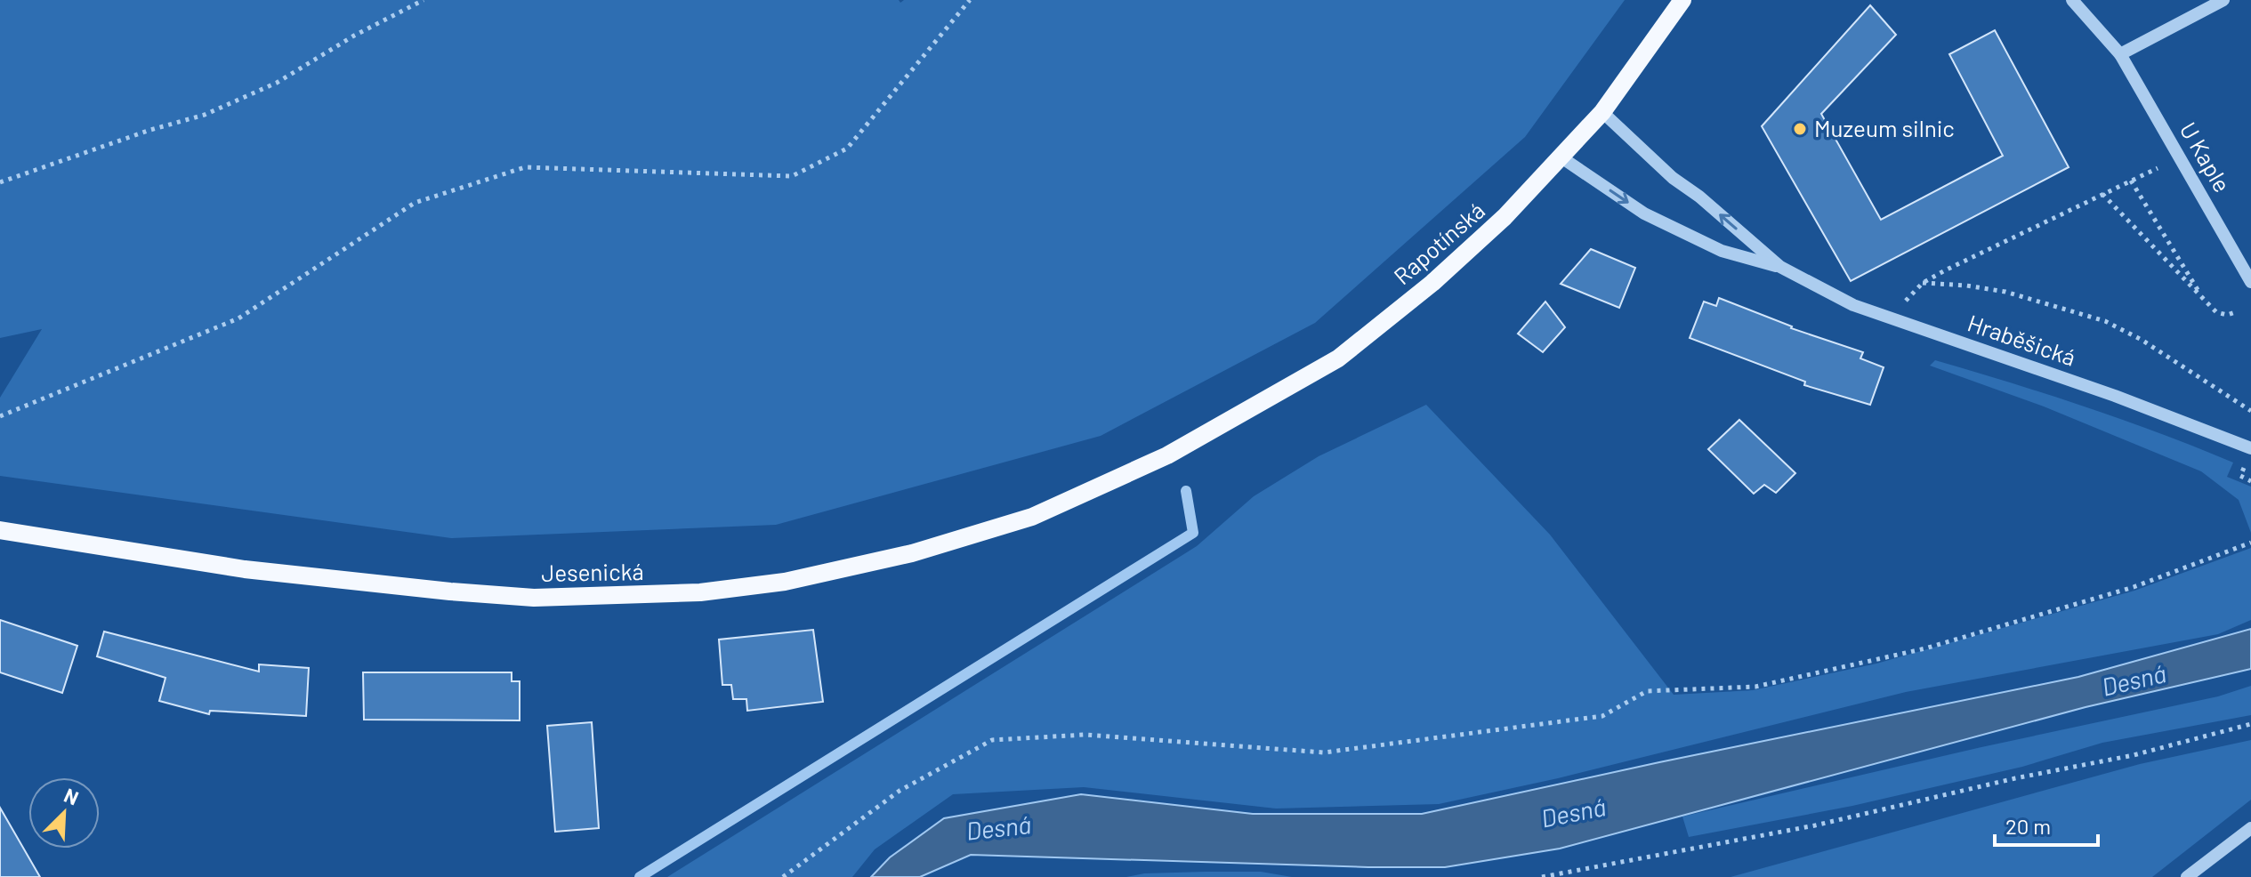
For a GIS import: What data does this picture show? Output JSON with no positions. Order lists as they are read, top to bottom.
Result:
{
  "streets": {
    "main road": ["Rapotínská", "Jesenická"],
    "street": ["U Kaple", "Hraběšická"]
  },
  "crossings": [
    ["Rapotínská", "Hraběšická"],
    ["Rapotínská", "Jesenická"]
  ],
  "water": ["Desná"],
  "places": ["Muzeum silnic"],
  "scale_bar": "20 m",
  "north": "top right"
}
